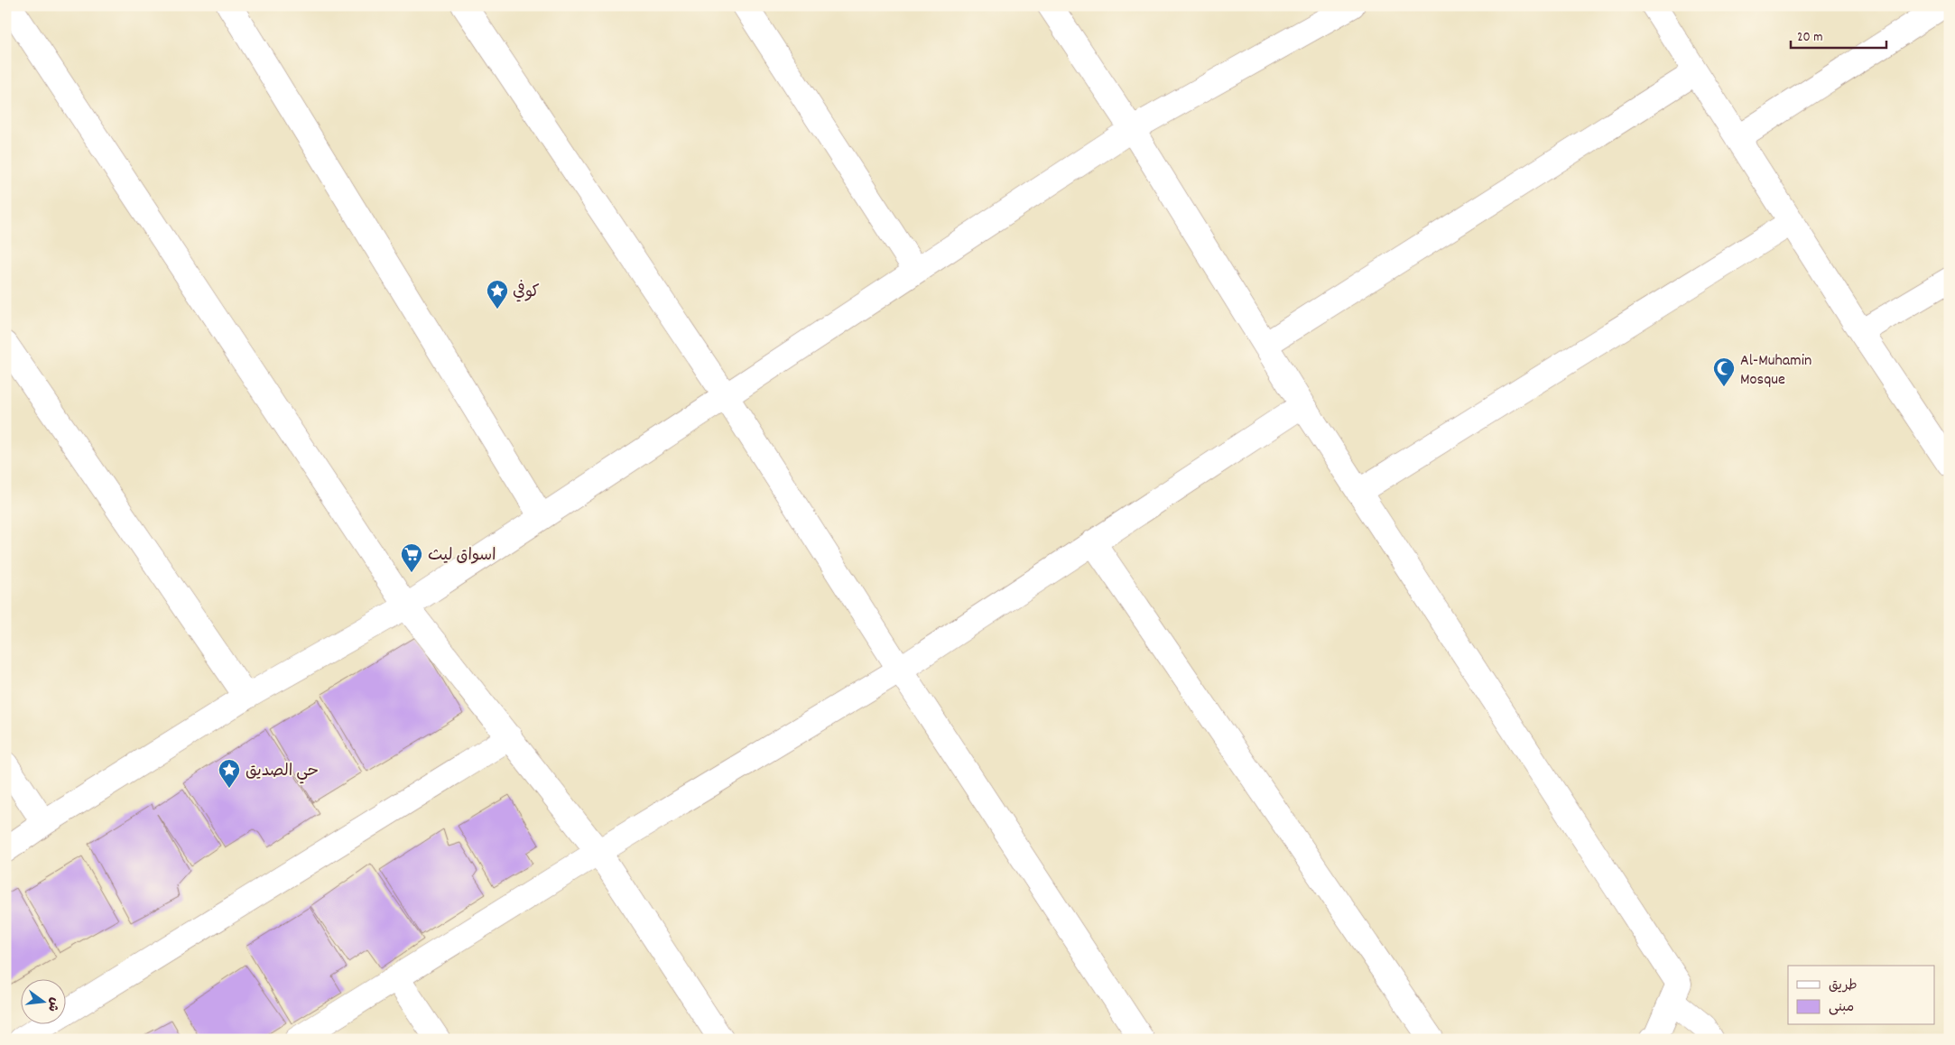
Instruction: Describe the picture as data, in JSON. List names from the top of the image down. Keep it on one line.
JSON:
{"places":{"place":["كوفي","حي الصديق"],"mosque":["Al-Muhamin Mosque"],"supermarket":["اسواق ليث"]},"legend":["طريق","مبنى"],"scale_bar":"20 m","north":"right"}
